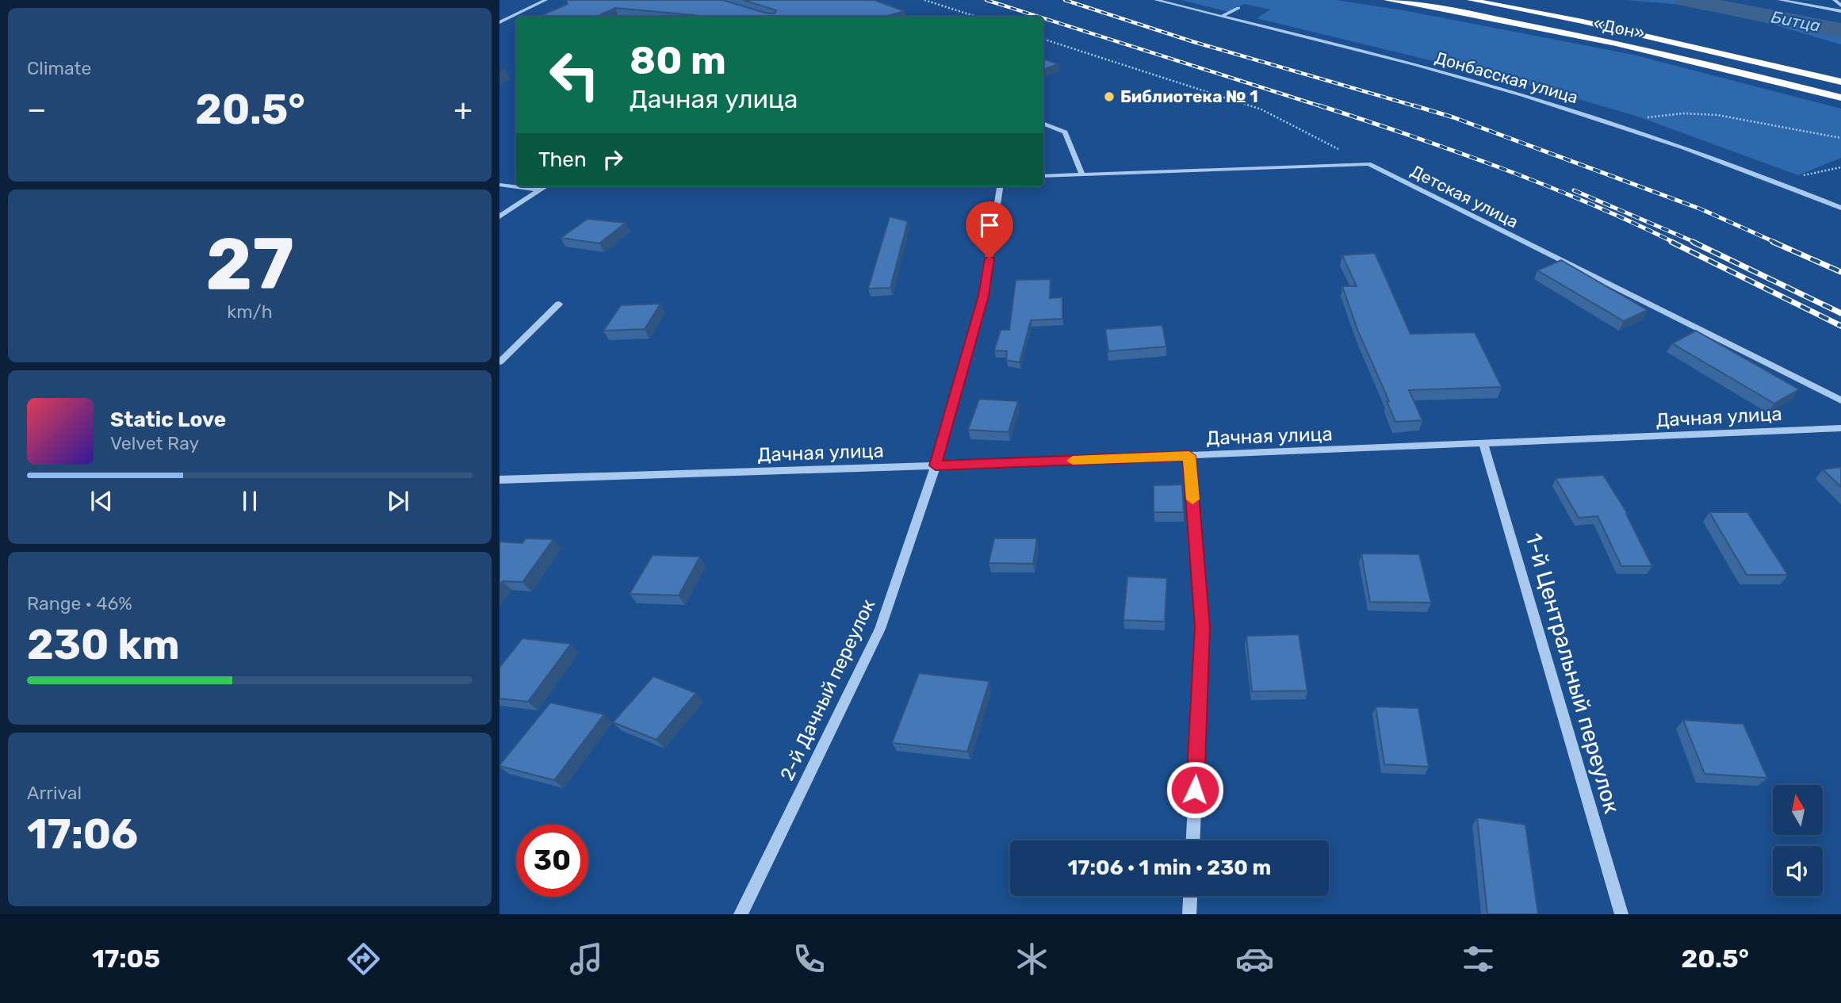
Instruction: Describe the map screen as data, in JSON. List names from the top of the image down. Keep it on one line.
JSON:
{"streets":{"highway":["«Дон»"],"street":["Донбасская улица","Детская улица","Дачная улица","1-й Центральный переулок","2-й Дачный переулок"]},"crossings":[["Дачная улица","1-й Центральный переулок"],["Дачная улица","2-й Дачный переулок"]],"water":["Битца"],"places":["Библиотека № 1"],"north":"top","page":{"tile":["Climate",["27","km/h"],["Range · 46%","230 km"],["Arrival","17:06"]],"turn":["80 m","Дачная улица"],"heat":["−","20.5°","+"],"then":"Then","song":["Static Love","Velvet Ray"],"limit":"30","trip":"17:06 · 1 min · 230 m","tabs":["17:05","20.5°"]}}
